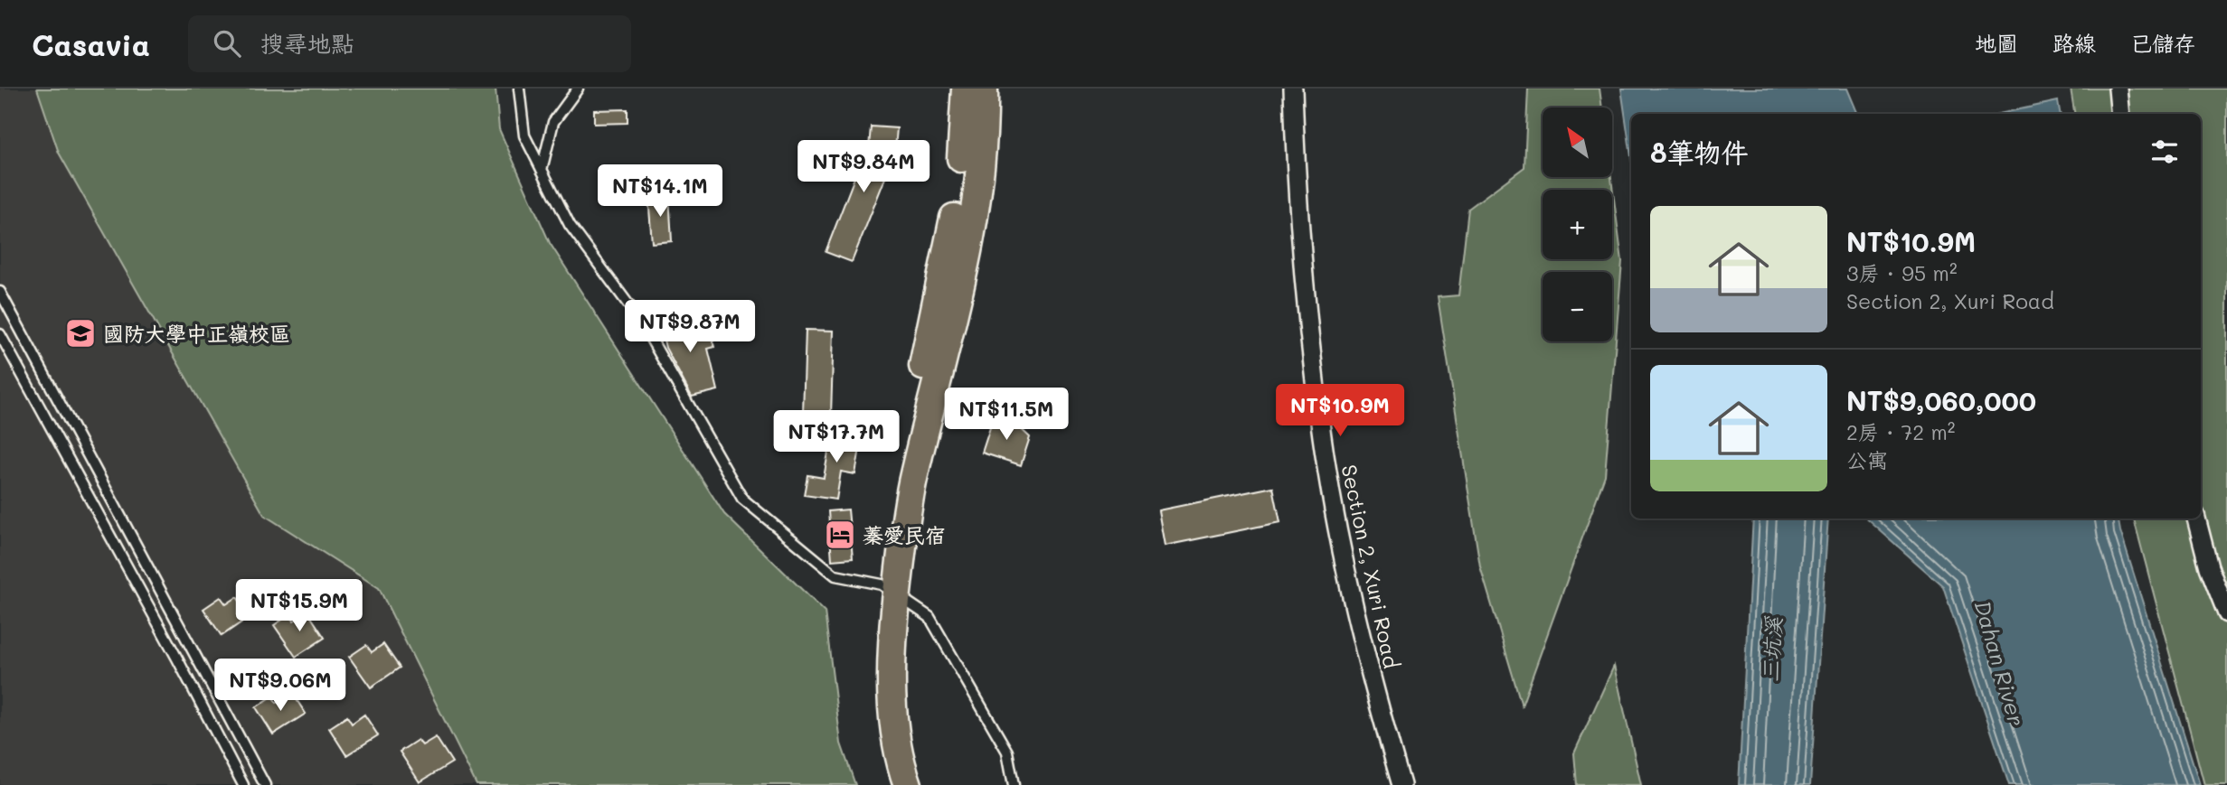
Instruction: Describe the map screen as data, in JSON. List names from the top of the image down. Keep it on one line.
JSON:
{"streets":{"street":["Section 2, Xuri Road"]},"water":["三坑溪","Dahan River"],"places":{"school or university":["國防大學中正嶺校區"],"hotel":["蓁愛民宿"]},"north":"top left","page":{"header":"Casavia","search":"搜尋地點","nav":["地圖","路線","已儲存"],"map_buttons":["+","−"],"heading":"8筆物件","price":["NT$9.84M","NT$14.1M","NT$9.87M","NT$10.9M","NT$11.5M","NT$17.7M","NT$15.9M","NT$9.06M"],"list":[{"name":"NT$10.9M","note":"3房 · 95 m² · Section 2, Xuri Road"},{"name":"NT$9,060,000","note":"2房 · 72 m² · 公寓"}]}}
